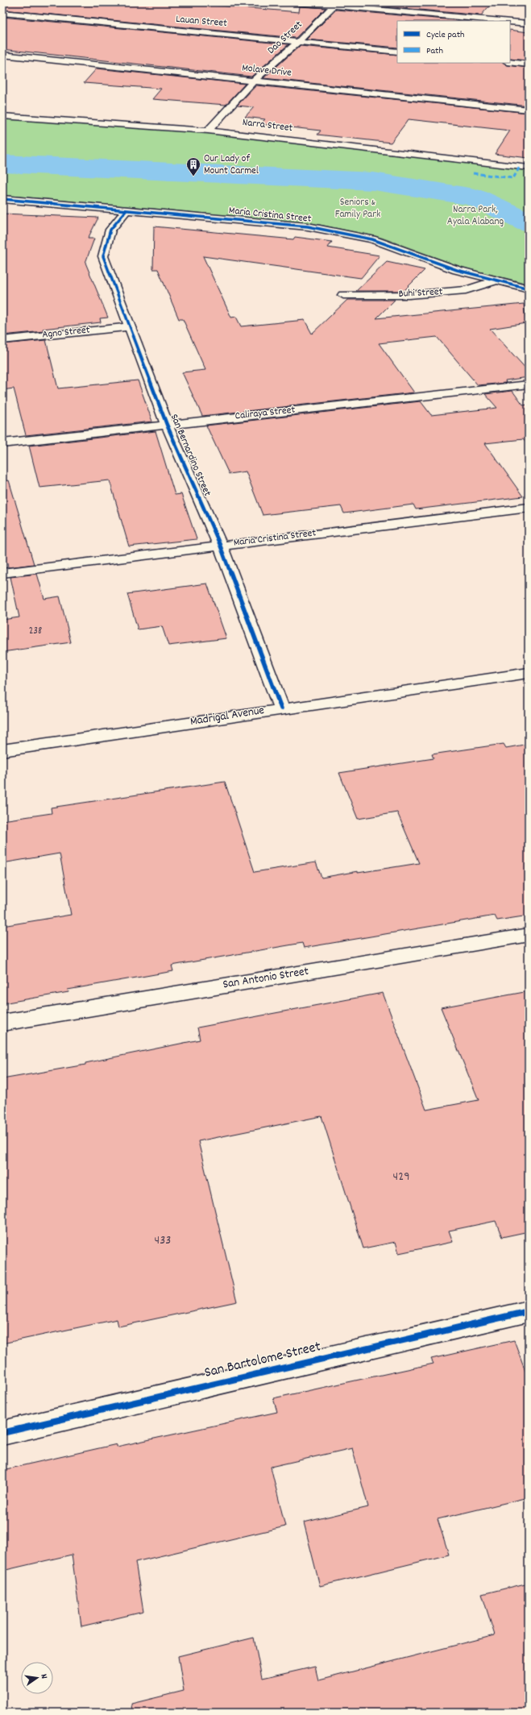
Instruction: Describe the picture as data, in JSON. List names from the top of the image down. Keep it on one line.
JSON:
{"streets":{"street":["Lauan Street","Dao Street","Molave Drive","Narra Street","Maria Cristina Street","Buhi Street","Agno Street","Caliraya Street","San Bernardino Street","Madrigal Avenue","San Antonio Street","San Bartolome Street"]},"crossings":[["Lauan Street","Dao Street"],["Dao Street","Molave Drive"],["Dao Street","Narra Street"],["Maria Cristina Street","Buhi Street"],["Maria Cristina Street","San Bernardino Street"],["Agno Street","San Bernardino Street"],["Caliraya Street","San Bernardino Street"],["San Bernardino Street","Madrigal Avenue"]],"parks":["Seniors & Family Park","Narra Park, Ayala Alabang"],"places":{"building":["Our Lady of Mount Carmel"]},"house_numbers":["238","429","433"],"legend":["Cycle path","Path"],"north":"right"}
